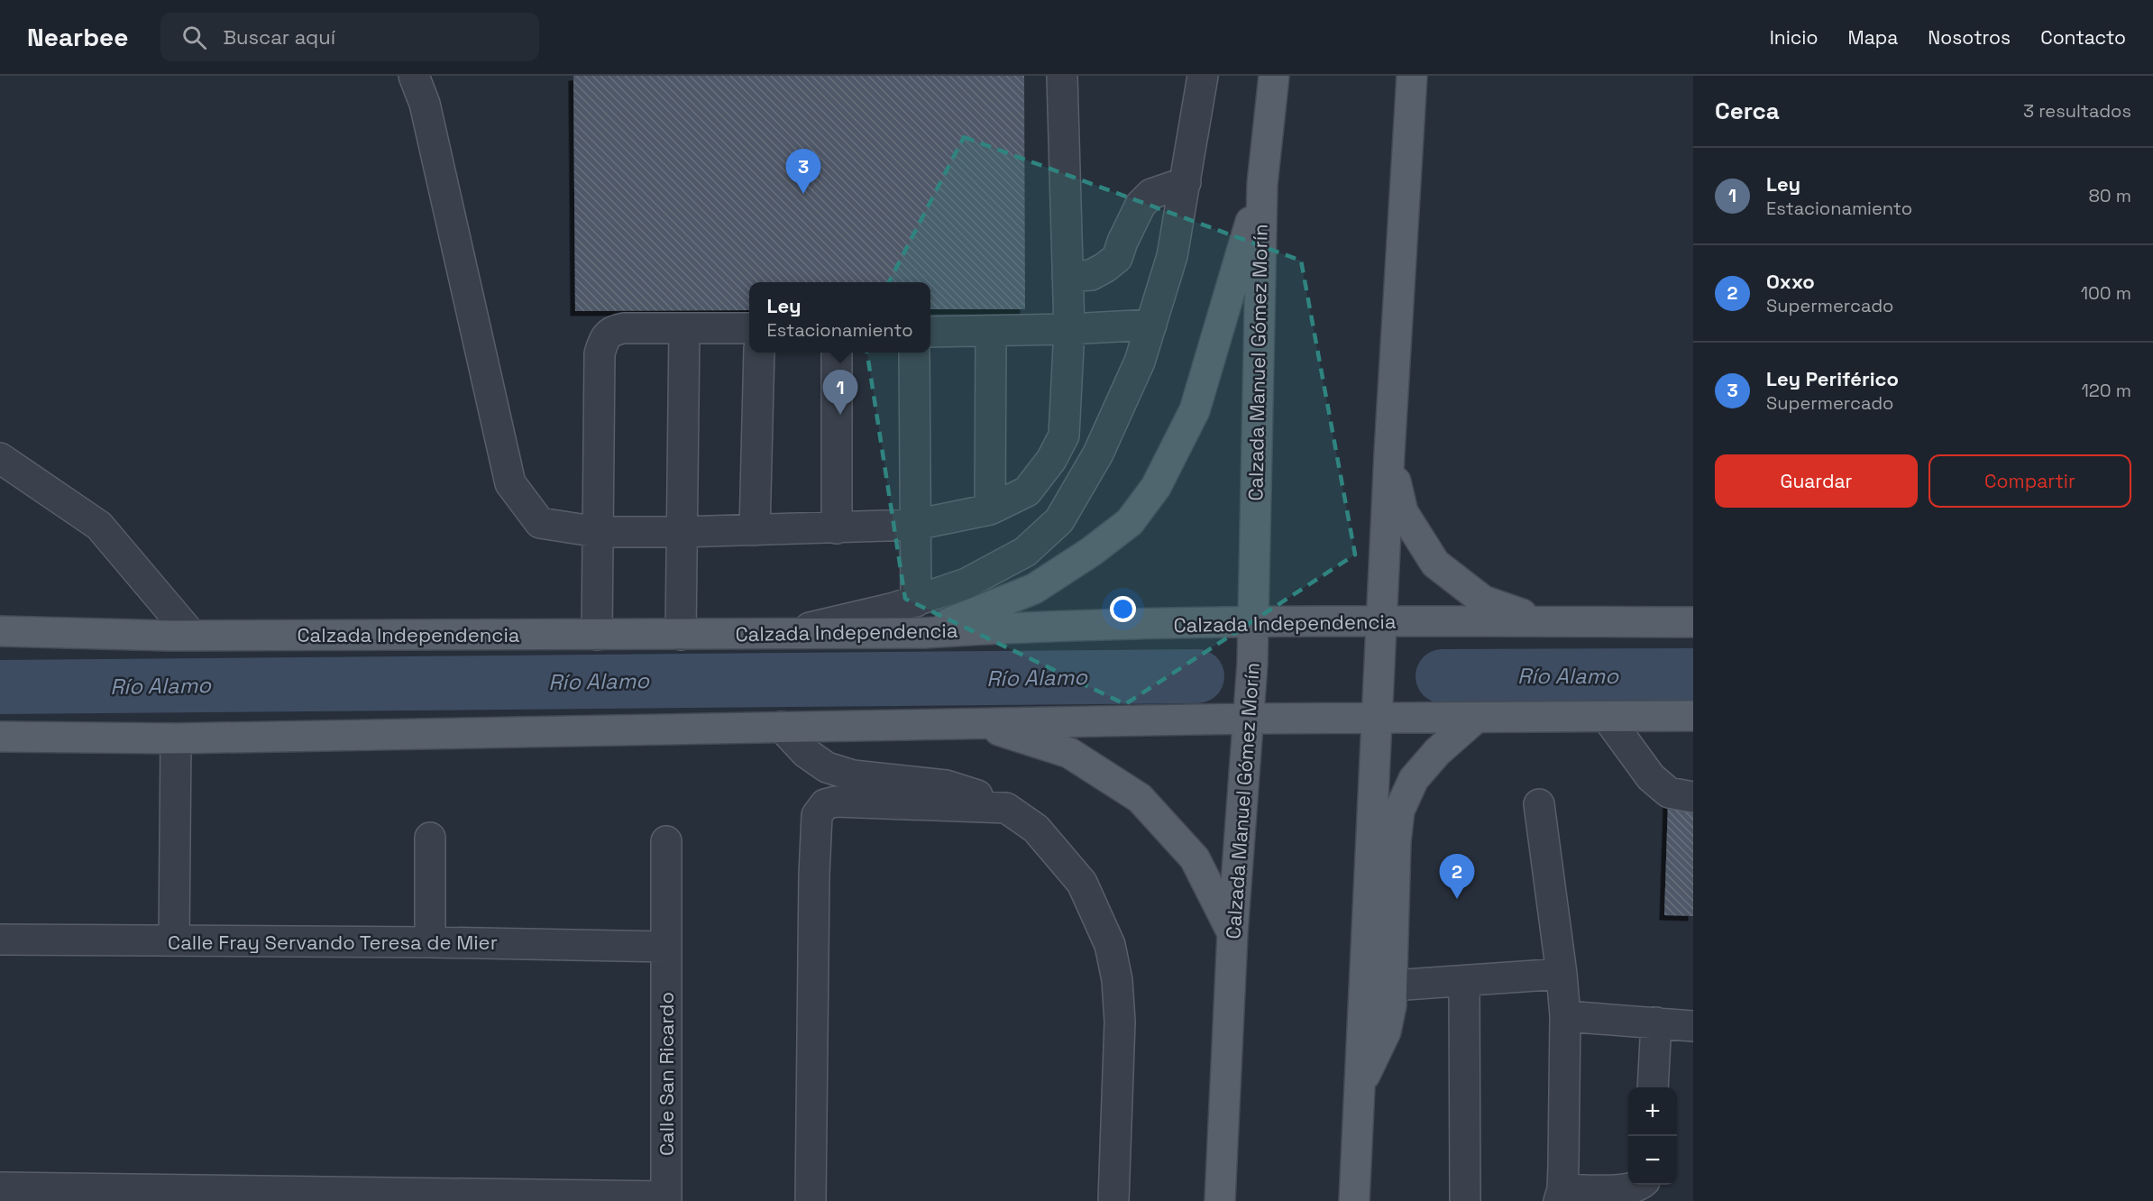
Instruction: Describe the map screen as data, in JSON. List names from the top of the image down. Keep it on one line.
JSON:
{"streets":{"main road":["Calzada Manuel Gómez Morín","Calzada Independencia"],"street":["Calle Fray Servando Teresa de Mier","Calle San Ricardo"]},"crossings":[["Calzada Manuel Gómez Morín","Calzada Independencia"],["Calle Fray Servando Teresa de Mier","Calle San Ricardo"]],"water":["Río Alamo"],"page":{"header":"Nearbee","search":"Buscar aquí","nav":["Inicio","Mapa","Nosotros","Contacto"],"heading":["Cerca","3 resultados"],"list":[{"mark":"1","name":"Ley","note":"Estacionamiento","value":"80 m"},{"mark":"2","name":"Oxxo","note":"Supermercado","value":"100 m"},{"mark":"3","name":"Ley Periférico","note":"Supermercado","value":"120 m"}],"pins":["3","1","2"],"popup":["Ley","Estacionamiento"],"buttons":["Guardar","Compartir"],"map_buttons":["+","−"]}}
